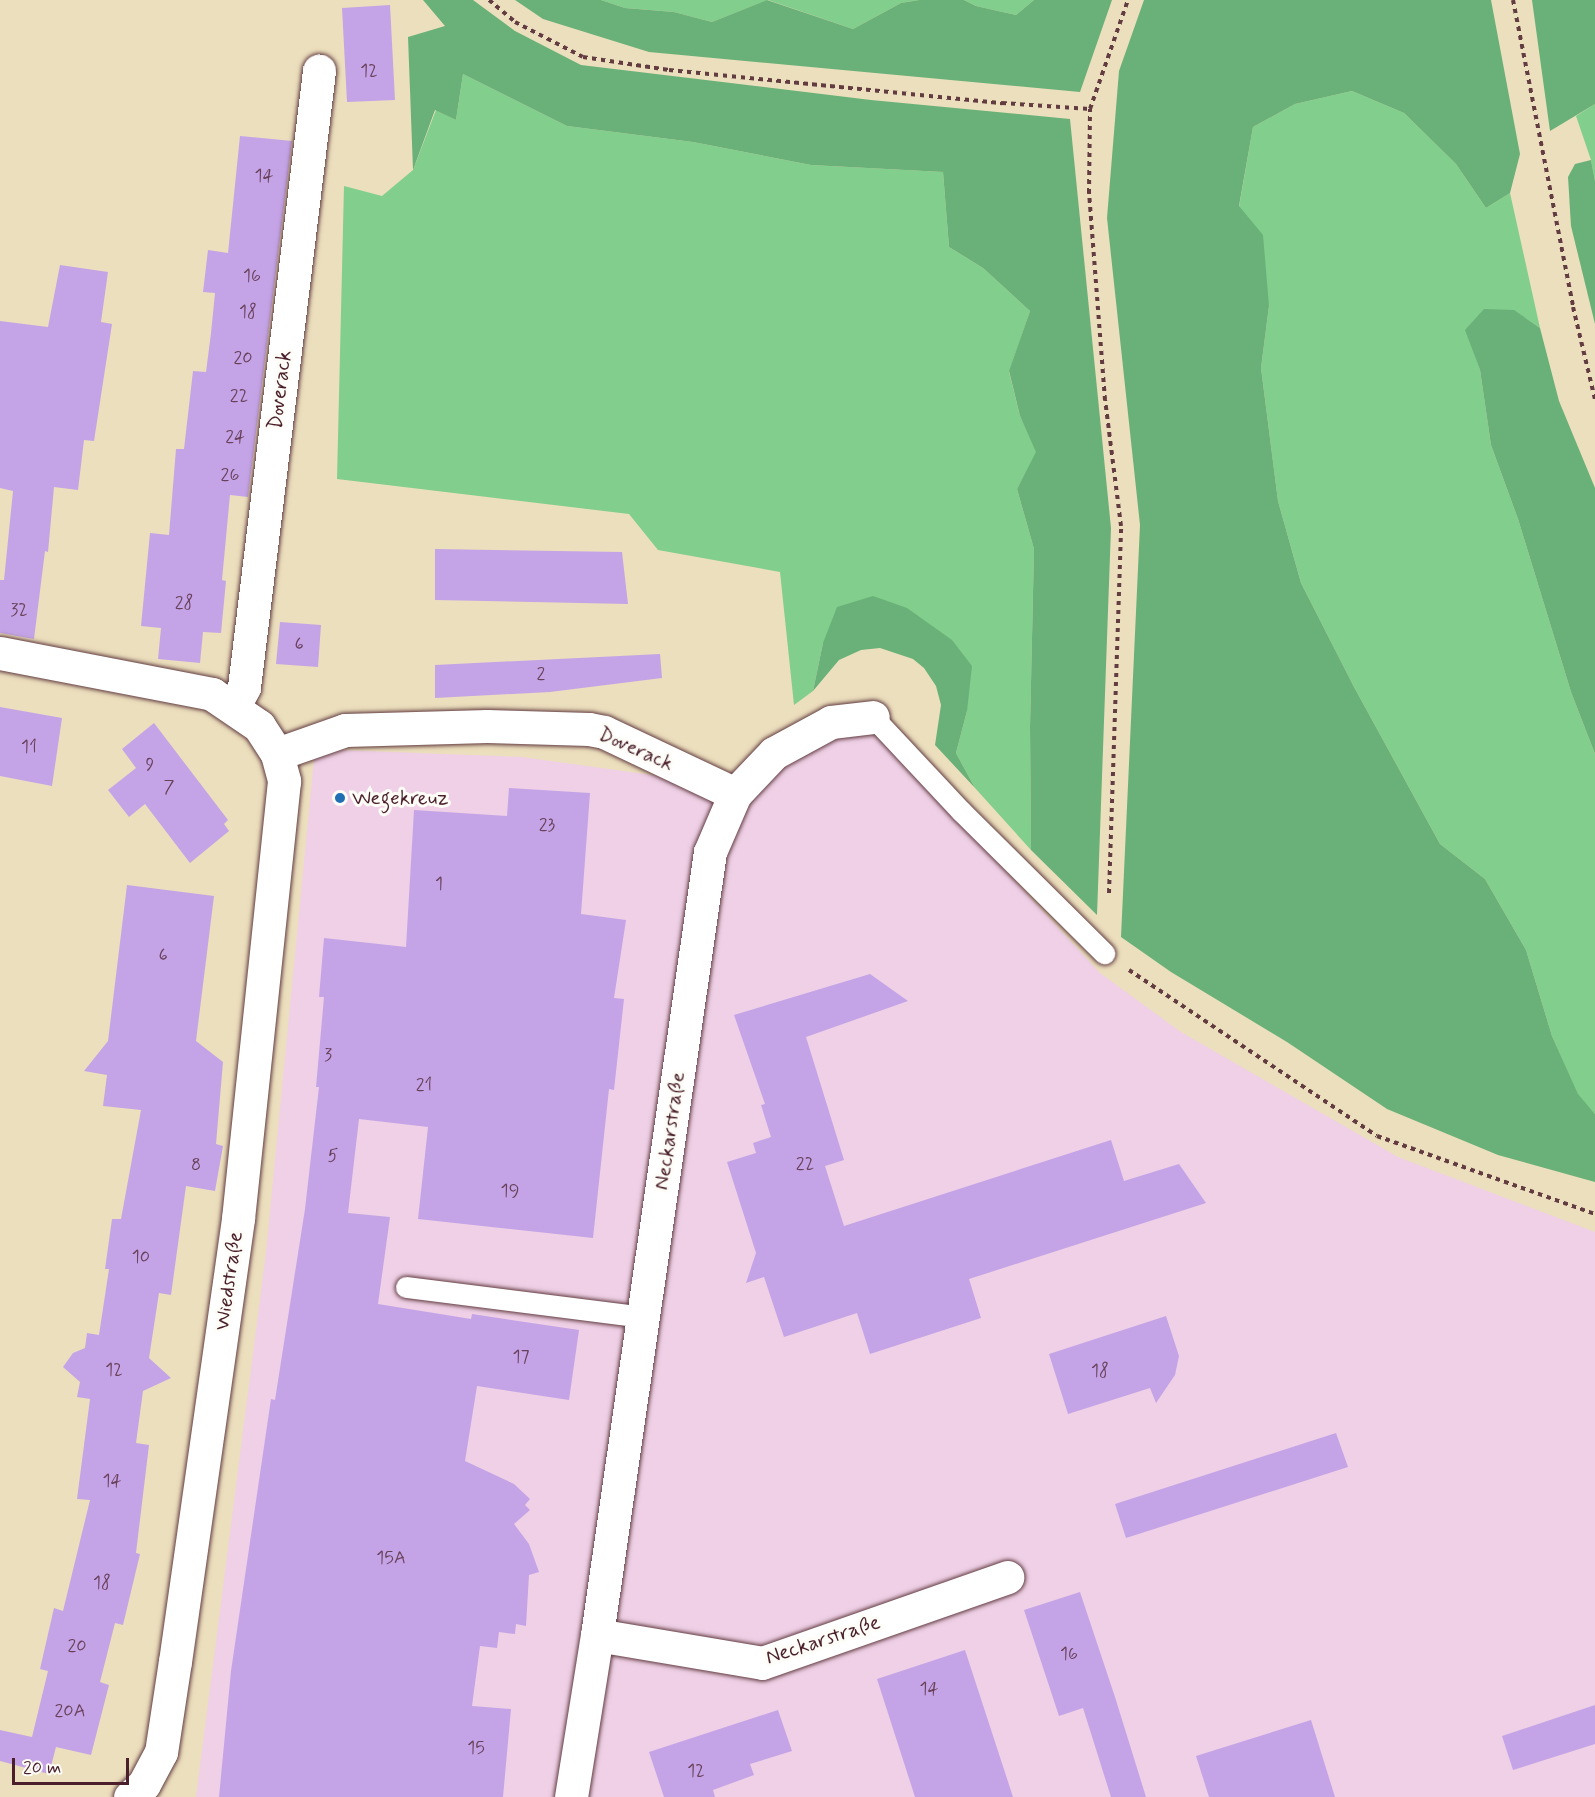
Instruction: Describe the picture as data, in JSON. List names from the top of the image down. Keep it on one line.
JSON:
{"streets":{"street":["Doverack","Neckarstraße","Wiedstraße"]},"crossings":[["Doverack","Neckarstraße"],["Doverack","Wiedstraße"]],"places":["Wegekreuz"],"house_numbers":["12","14","16","18","20","22","24","26","28","32","6","2","11","9","7","23","1","6","3","21","5","22","8","19","10","17","12","18","14","15A","18","20","16","14","20A","15","12"],"scale_bar":"20 m"}
